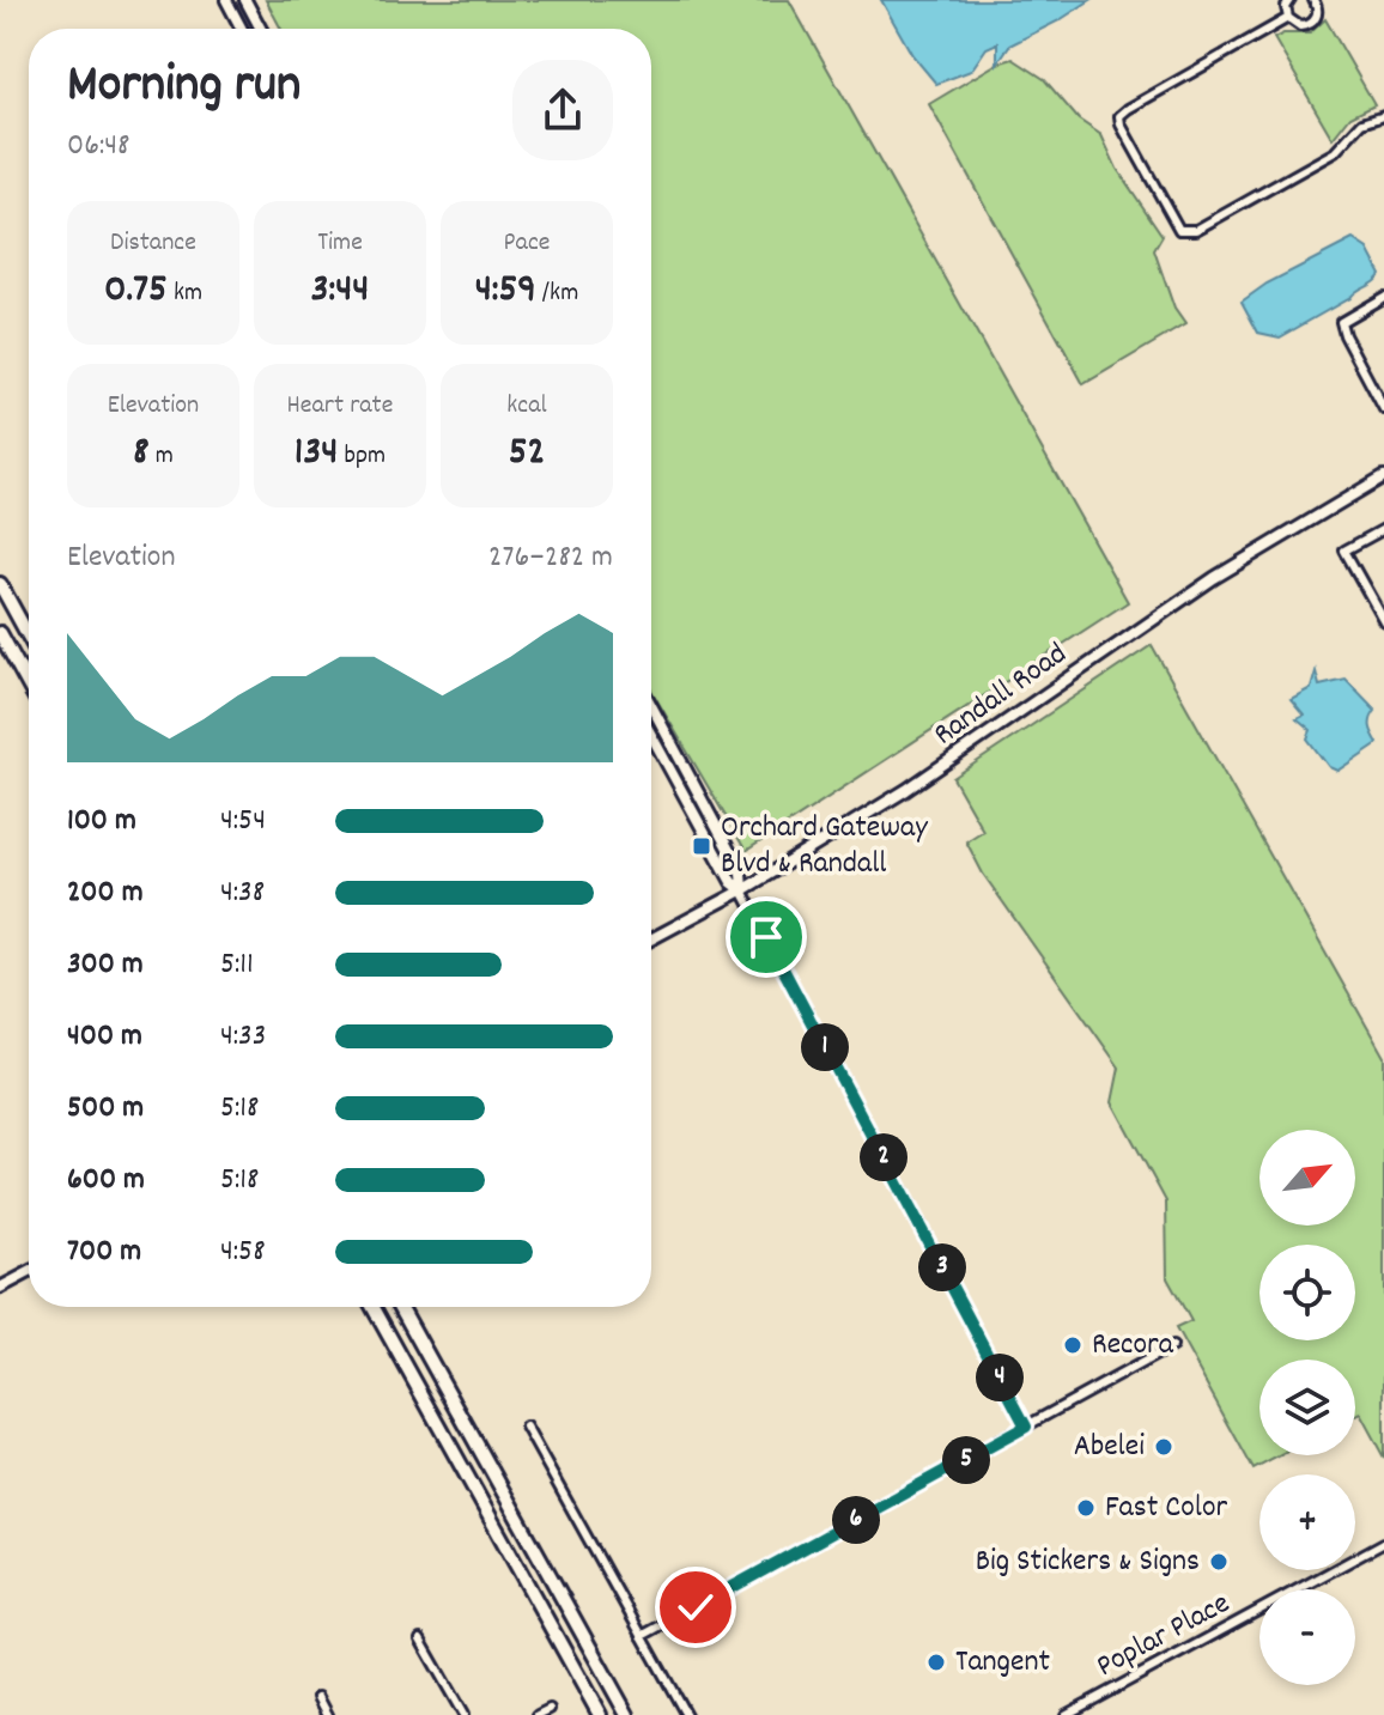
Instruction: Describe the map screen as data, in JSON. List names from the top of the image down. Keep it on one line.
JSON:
{"streets":{"main road":["Randall Road"],"street":["Poplar Place"]},"places":{"transit":["Orchard Gateway Blvd & Randall"],"other":["Recora","Abelei","Fast Color","Big Stickers & Signs","Tangent"]},"north":"top right","page":{"heading":["Morning run","06:48"],"stats":[["Distance","0.75 km"],["Time","3:44"],["Pace","4:59 /km"],["Elevation","8 m"],["Heart rate","134 bpm"],["kcal","52"]],"chart":["Elevation","276–282 m"],"list":[{"name":"100 m","note":"4:54"},{"name":"200 m","note":"4:38"},{"name":"300 m","note":"5:11"},{"name":"400 m","note":"4:33"},{"name":"500 m","note":"5:18"},{"name":"600 m","note":"5:18"},{"name":"700 m","note":"4:58"}],"pins":["1","2","3","4","5","6"],"map_buttons":["+","−"]}}
